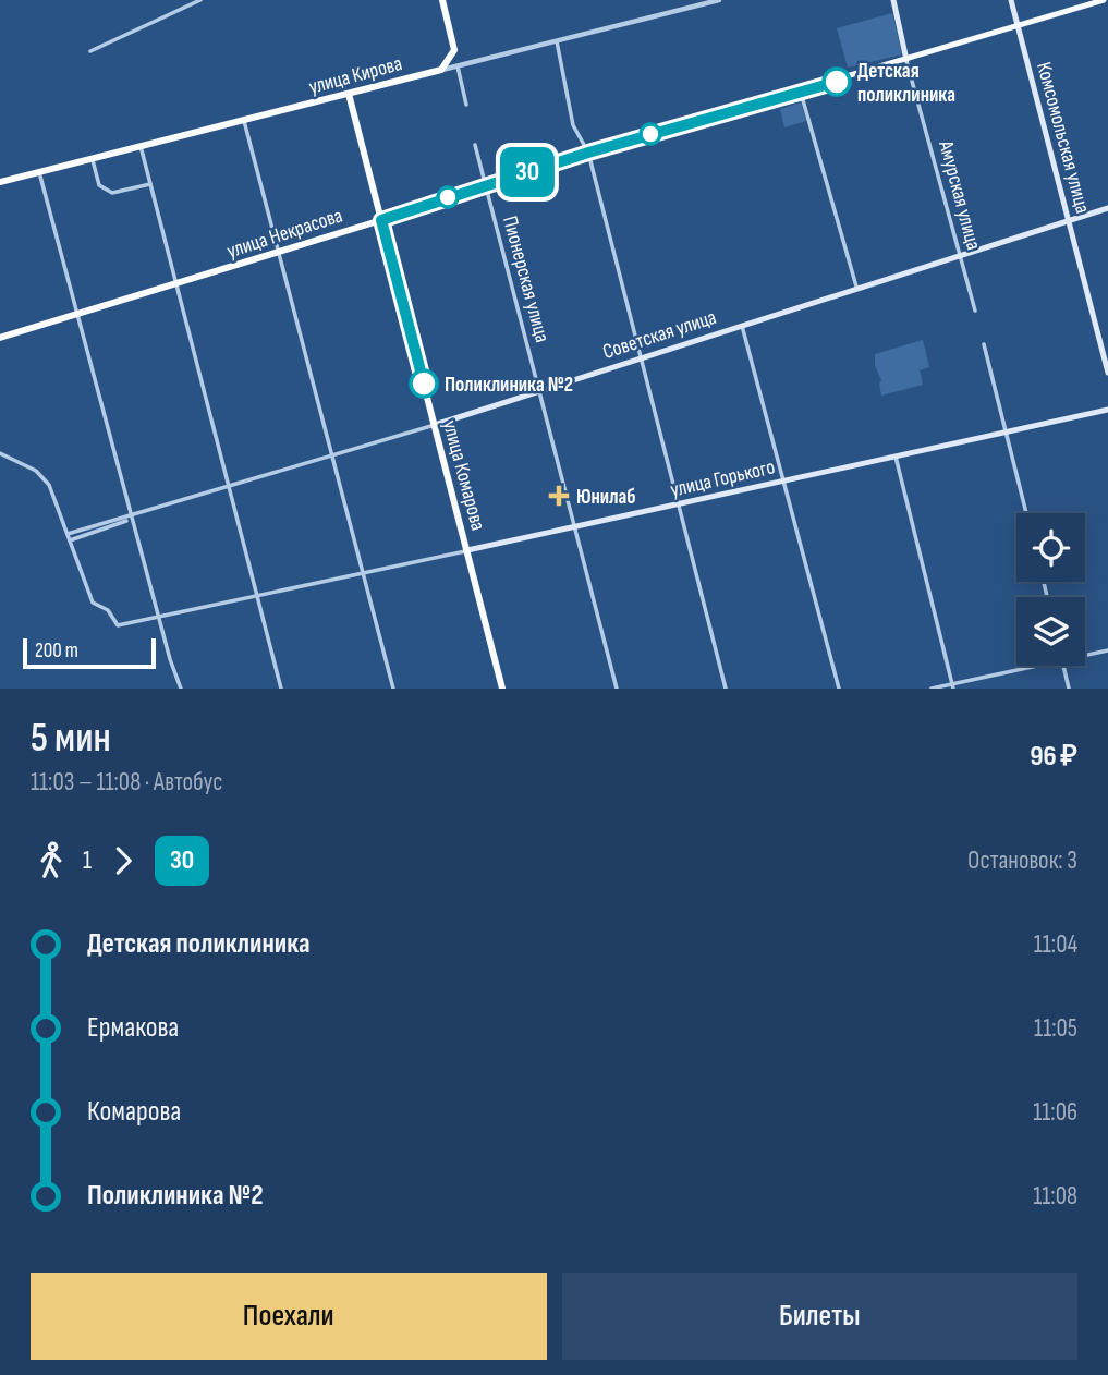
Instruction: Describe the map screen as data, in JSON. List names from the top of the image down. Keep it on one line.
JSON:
{"streets":{"highway":["улица Кирова","улица Некрасова","улица Комарова"],"main road":["Комсомольская улица","Амурская улица","Советская улица","улица Горького"],"street":["Пионерская улица"]},"crossings":[["улица Кирова","улица Комарова"],["Комсомольская улица","улица Некрасова"],["Комсомольская улица","Советская улица"],["Амурская улица","улица Некрасова"],["Амурская улица","Советская улица"],["улица Некрасова","Пионерская улица"],["улица Некрасова","улица Комарова"],["Пионерская улица","Советская улица"],["Пионерская улица","улица Горького"],["Советская улица","улица Комарова"],["Советская улица","улица Горького"],["улица Комарова","улица Горького"]],"places":{"other":["Детская поликлиника","Поликлиника №2"],"health":["Юнилаб"]},"lines":["bus line 30"],"scale_bar":"200 m","page":{"on_map":"30","scale":"200 m","heading":["5 мин","11:03 – 11:08 · Автобус","96 ₽"],"legs":["1","30","Остановок: 3"],"list":[{"name":"Детская поликлиника","value":"11:04"},{"name":"Ермакова","value":"11:05"},{"name":"Комарова","value":"11:06"},{"name":"Поликлиника №2","value":"11:08"}],"buttons":["Поехали","Билеты"]}}
